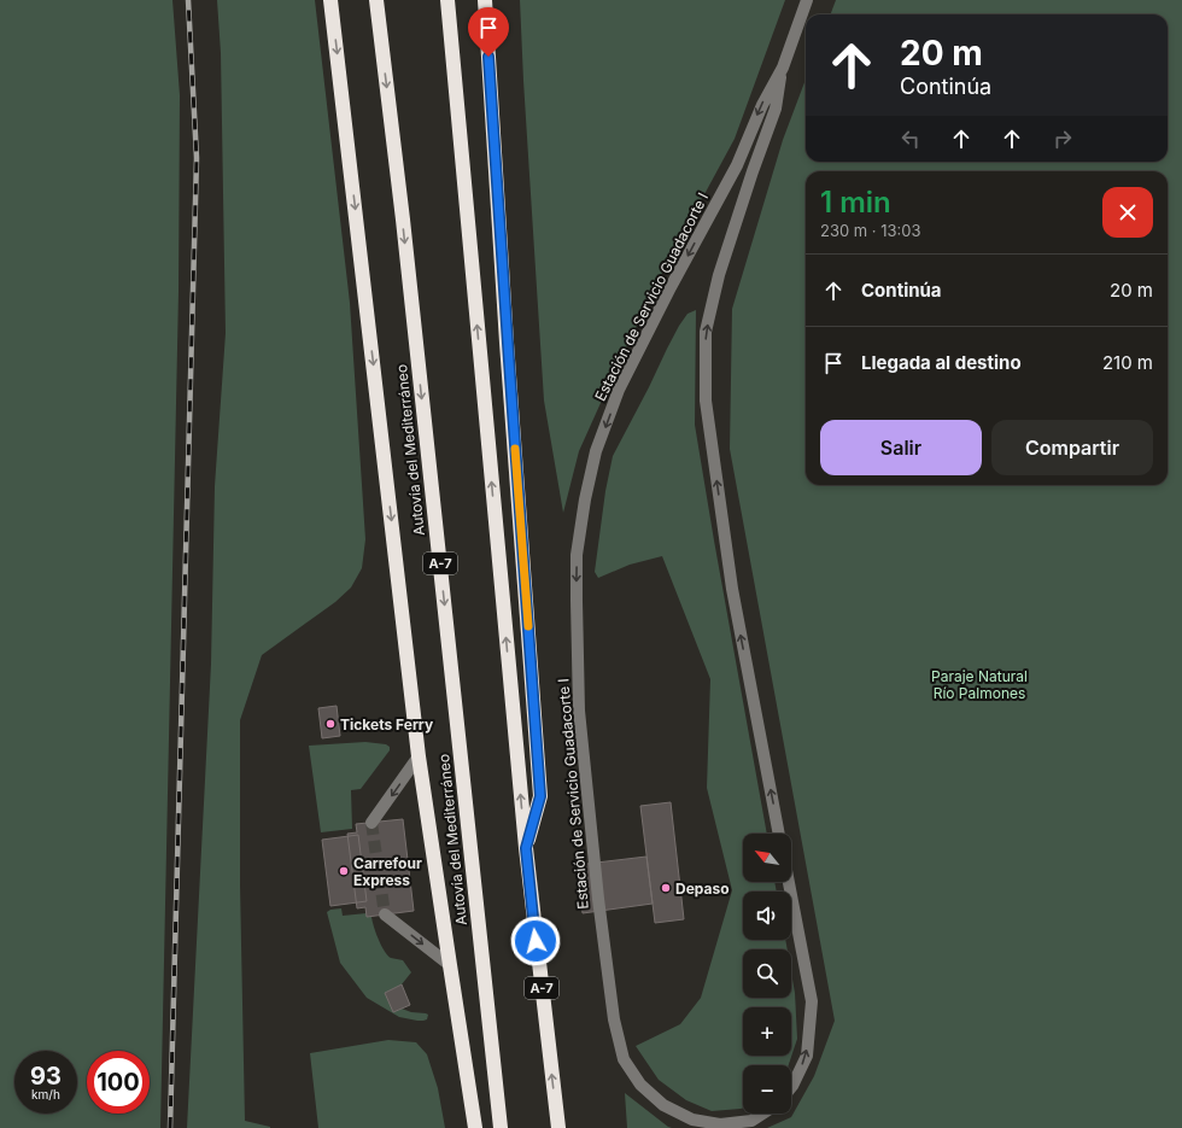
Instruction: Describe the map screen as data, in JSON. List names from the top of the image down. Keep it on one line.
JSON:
{"streets":{"highway":["Autovía del Mediterráneo","A-7"],"lane":["Estación de Servicio Guadacorte I"]},"parks":["Paraje Natural Río Palmones"],"places":["Tickets Ferry","Carrefour Express","Depaso"],"north":"top left","page":{"turn":["20 m","Continúa"],"heading":["1 min","230 m · 13:03"],"list":[{"name":"Continúa","value":"20 m"},{"name":"Llegada al destino","value":"210 m"}],"buttons":["Salir","Compartir"],"map_buttons":["+","−"],"speed":"93 km/h","limit":"100"}}
